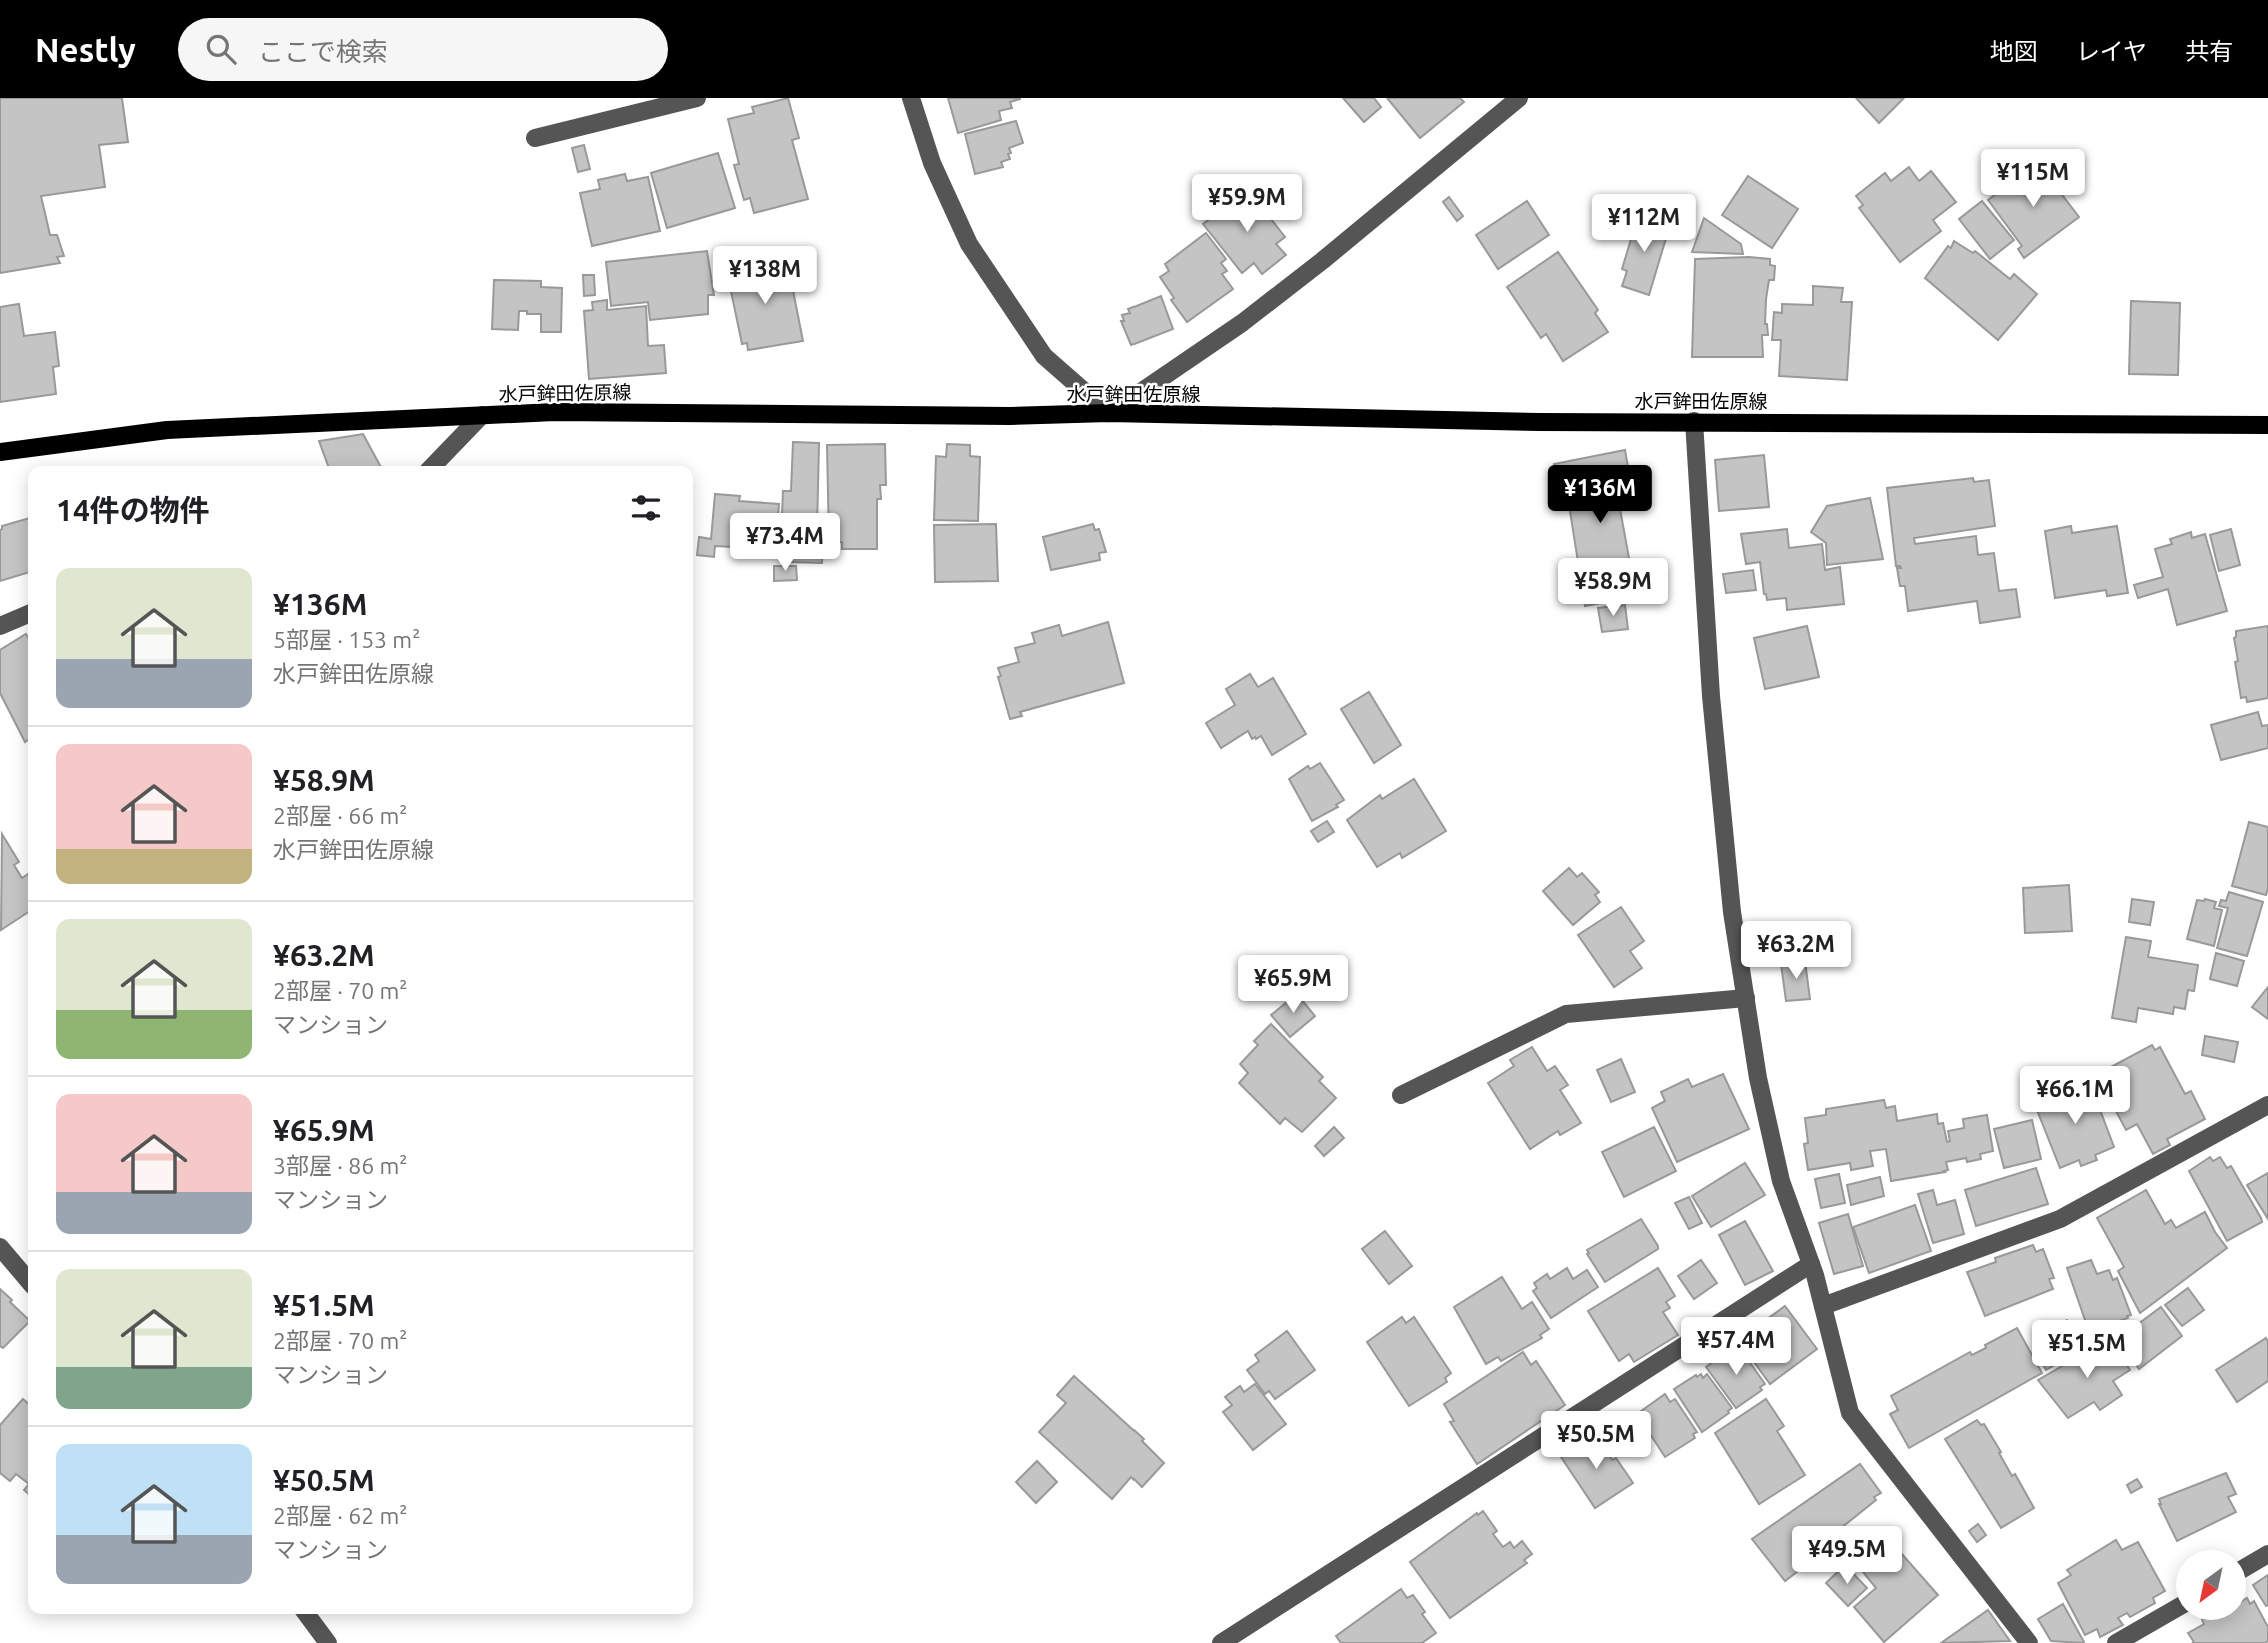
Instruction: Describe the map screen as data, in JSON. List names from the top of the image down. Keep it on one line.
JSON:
{"streets":{"main road":["水戸鉾田佐原線"]},"north":"bottom left","page":{"header":"Nestly","search":"ここで検索","nav":["地図","レイヤ","共有"],"price":["¥115M","¥59.9M","¥112M","¥138M","¥136M","¥73.4M","¥58.9M","¥63.2M","¥65.9M","¥66.1M","¥57.4M","¥51.5M","¥50.5M","¥49.5M"],"heading":"14件の物件","list":[{"name":"¥136M","note":"5部屋 · 153 m² · 水戸鉾田佐原線"},{"name":"¥58.9M","note":"2部屋 · 66 m² · 水戸鉾田佐原線"},{"name":"¥63.2M","note":"2部屋 · 70 m² · マンション"},{"name":"¥65.9M","note":"3部屋 · 86 m² · マンション"},{"name":"¥51.5M","note":"2部屋 · 70 m² · マンション"},{"name":"¥50.5M","note":"2部屋 · 62 m² · マンション"}]}}
